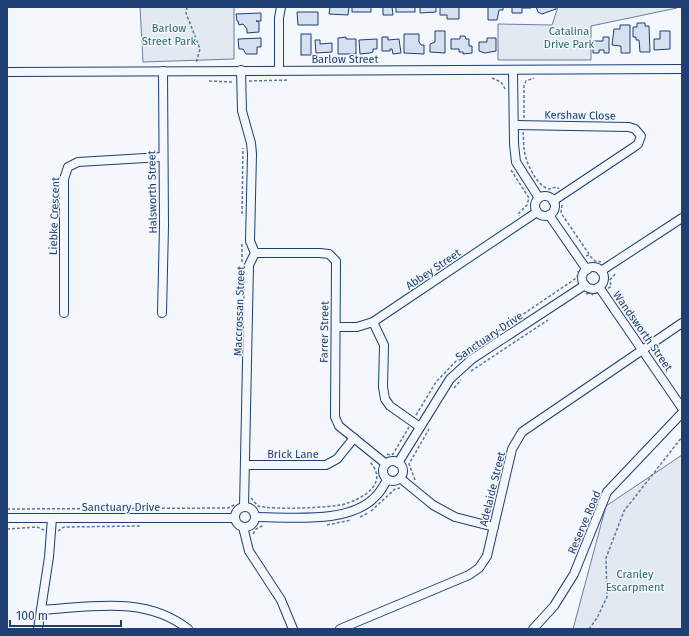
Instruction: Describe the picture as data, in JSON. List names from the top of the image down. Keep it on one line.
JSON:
{"streets":{"street":["Barlow Street","Kershaw Close","Halsworth Street","Liebke Crescent","Abbey Street","Maccrossan Street","Wandsworth Street","Farrer Street","Sanctuary Drive","Brick Lane","Adelaide Street","Reserve Road"]},"crossings":[["Barlow Street","Halsworth Street"],["Barlow Street","Maccrossan Street"],["Halsworth Street","Liebke Crescent"],["Abbey Street","Farrer Street"],["Maccrossan Street","Farrer Street"],["Maccrossan Street","Sanctuary Drive"],["Maccrossan Street","Brick Lane"],["Wandsworth Street","Sanctuary Drive"],["Wandsworth Street","Adelaide Street"],["Farrer Street","Sanctuary Drive"],["Farrer Street","Brick Lane"]],"parks":["Barlow Street Park","Catalina Drive Park","Cranley Escarpment"],"scale_bar":"100 m"}
